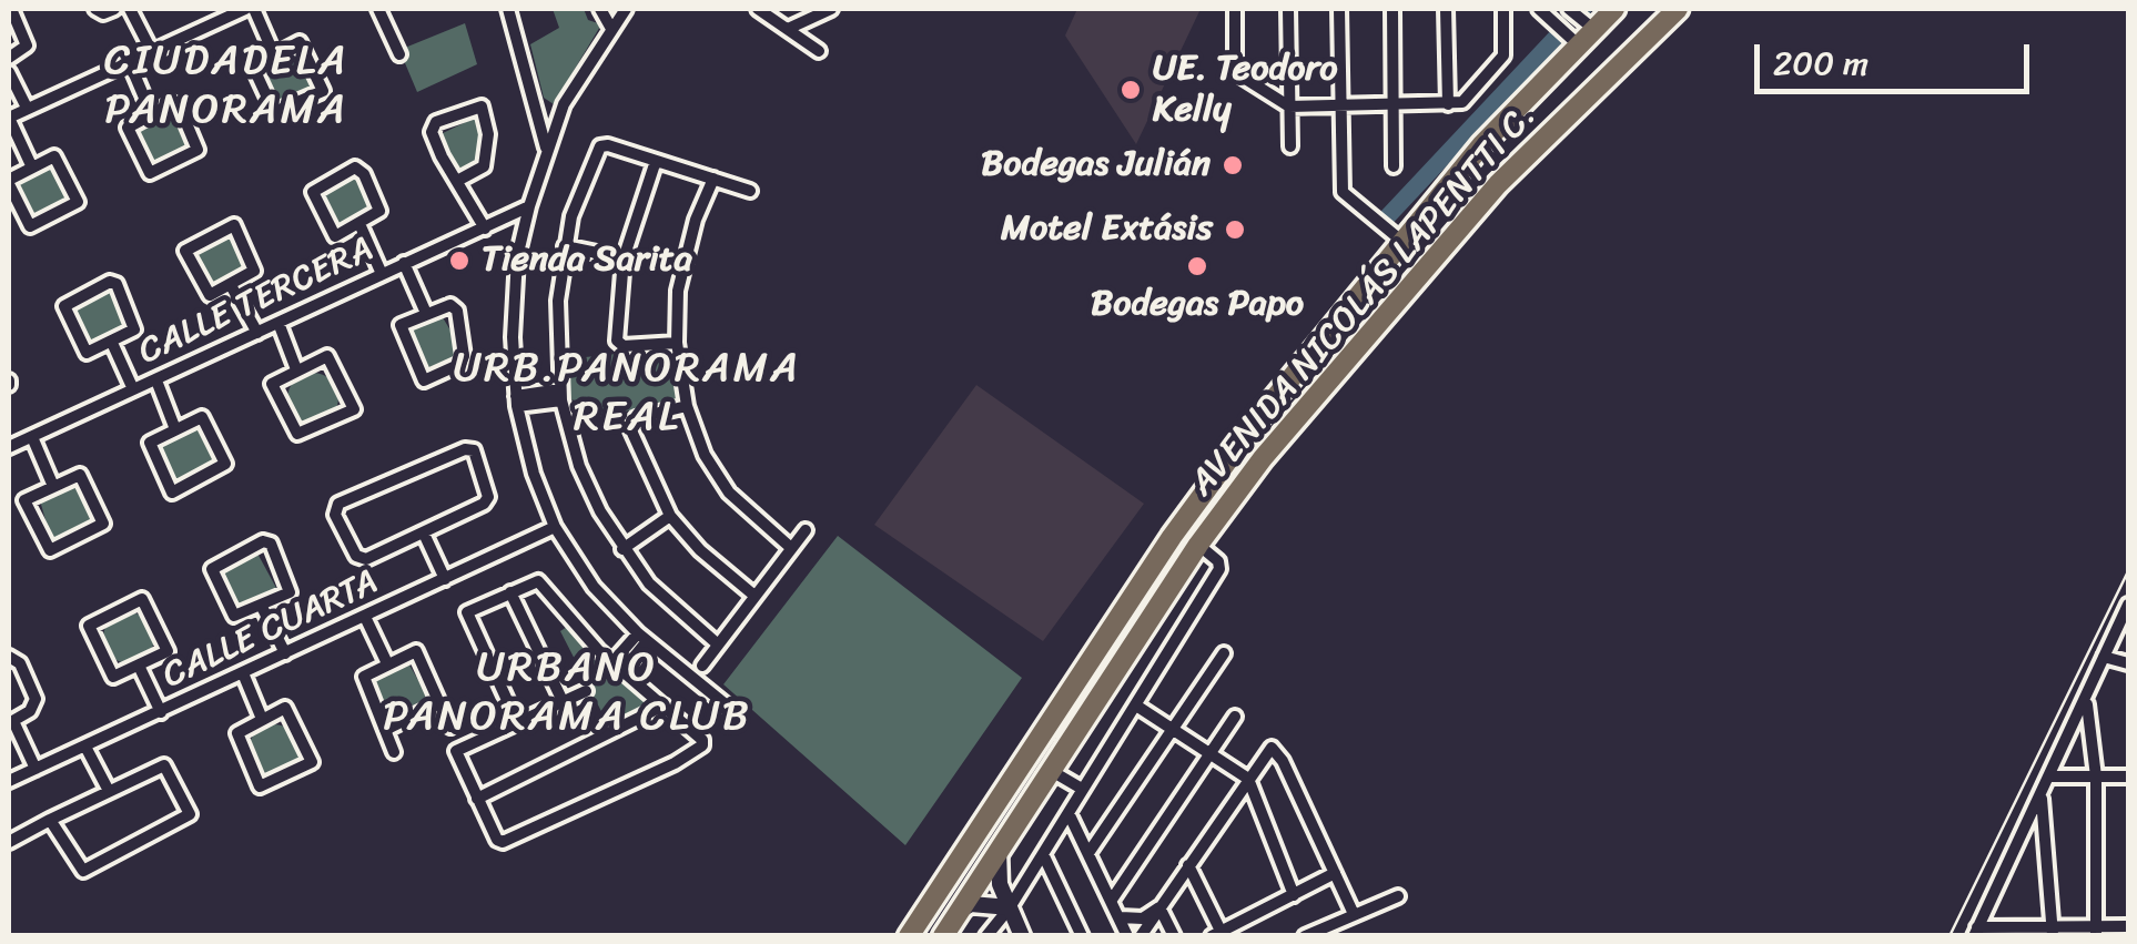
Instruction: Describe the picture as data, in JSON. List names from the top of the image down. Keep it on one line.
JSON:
{"streets":{"highway":["AVENIDA NICOLÁS LAPENTTI C."],"street":["CALLE TERCERA","CALLE CUARTA"]},"districts":["CIUDADELA PANORAMA","URB.PANORAMA REAL","URBANO PANORAMA CLUB"],"places":["UE. Teodoro Kelly","Bodegas Julián","Motel Extásis","Tienda Sarita","Bodegas Papo"],"scale_bar":"200 m"}
